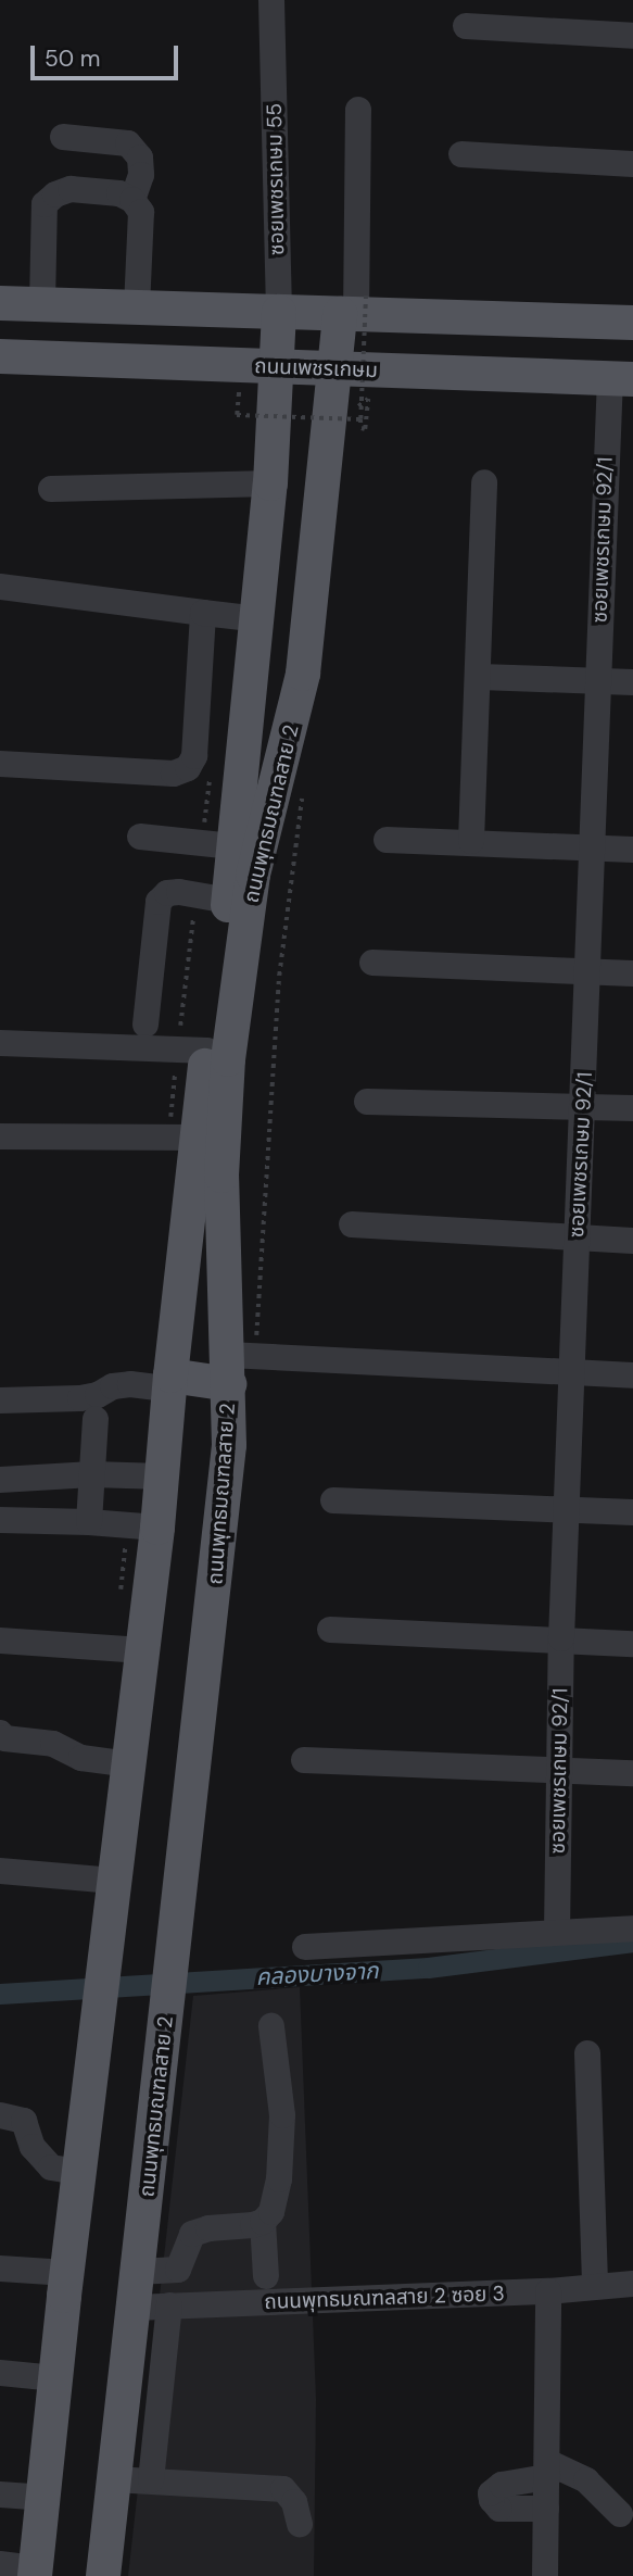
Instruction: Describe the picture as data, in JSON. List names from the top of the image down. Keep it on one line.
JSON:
{"streets":{"main road":["ถนนเพชรเกษม","ถนนพุทธมณฑลสาย 2"],"street":["ซอยเพชรเกษม 55","ซอยเพชรเกษม 92/1","ถนนพุทธมณฑลสาย 2 ซอย 3"]},"crossings":[["ซอยเพชรเกษม 55","ถนนพุทธมณฑลสาย 2"],["ถนนเพชรเกษม","ซอยเพชรเกษม 92/1"],["ถนนเพชรเกษม","ถนนพุทธมณฑลสาย 2"],["ถนนพุทธมณฑลสาย 2","ถนนพุทธมณฑลสาย 2 ซอย 3"]],"water":["คลองบางจาก"],"scale_bar":"50 m"}
